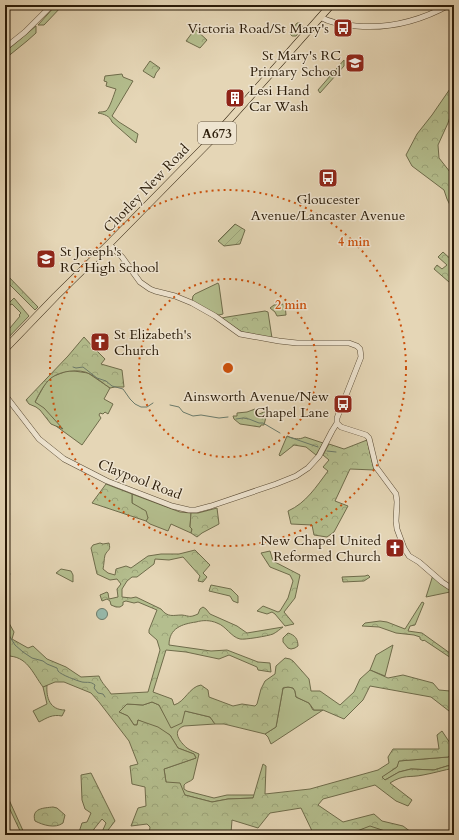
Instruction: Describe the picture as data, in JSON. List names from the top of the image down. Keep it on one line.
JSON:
{"streets":{"main road":["A673","Chorley New Road"],"street":["Claypool Road"]},"crossings":[["Chorley New Road","Claypool Road"]],"places":{"bus stop":["Victoria Road/St Mary's","Gloucester Avenue/Lancaster Avenue","Ainsworth Avenue/New Chapel Lane"],"school or university":["St Mary's RC Primary School","St Joseph's RC High School"],"building":["Lesi Hand Car Wash"],"church":["St Elizabeth's Church","New Chapel United Reformed Church"]},"rings":["4 min","2 min"]}
